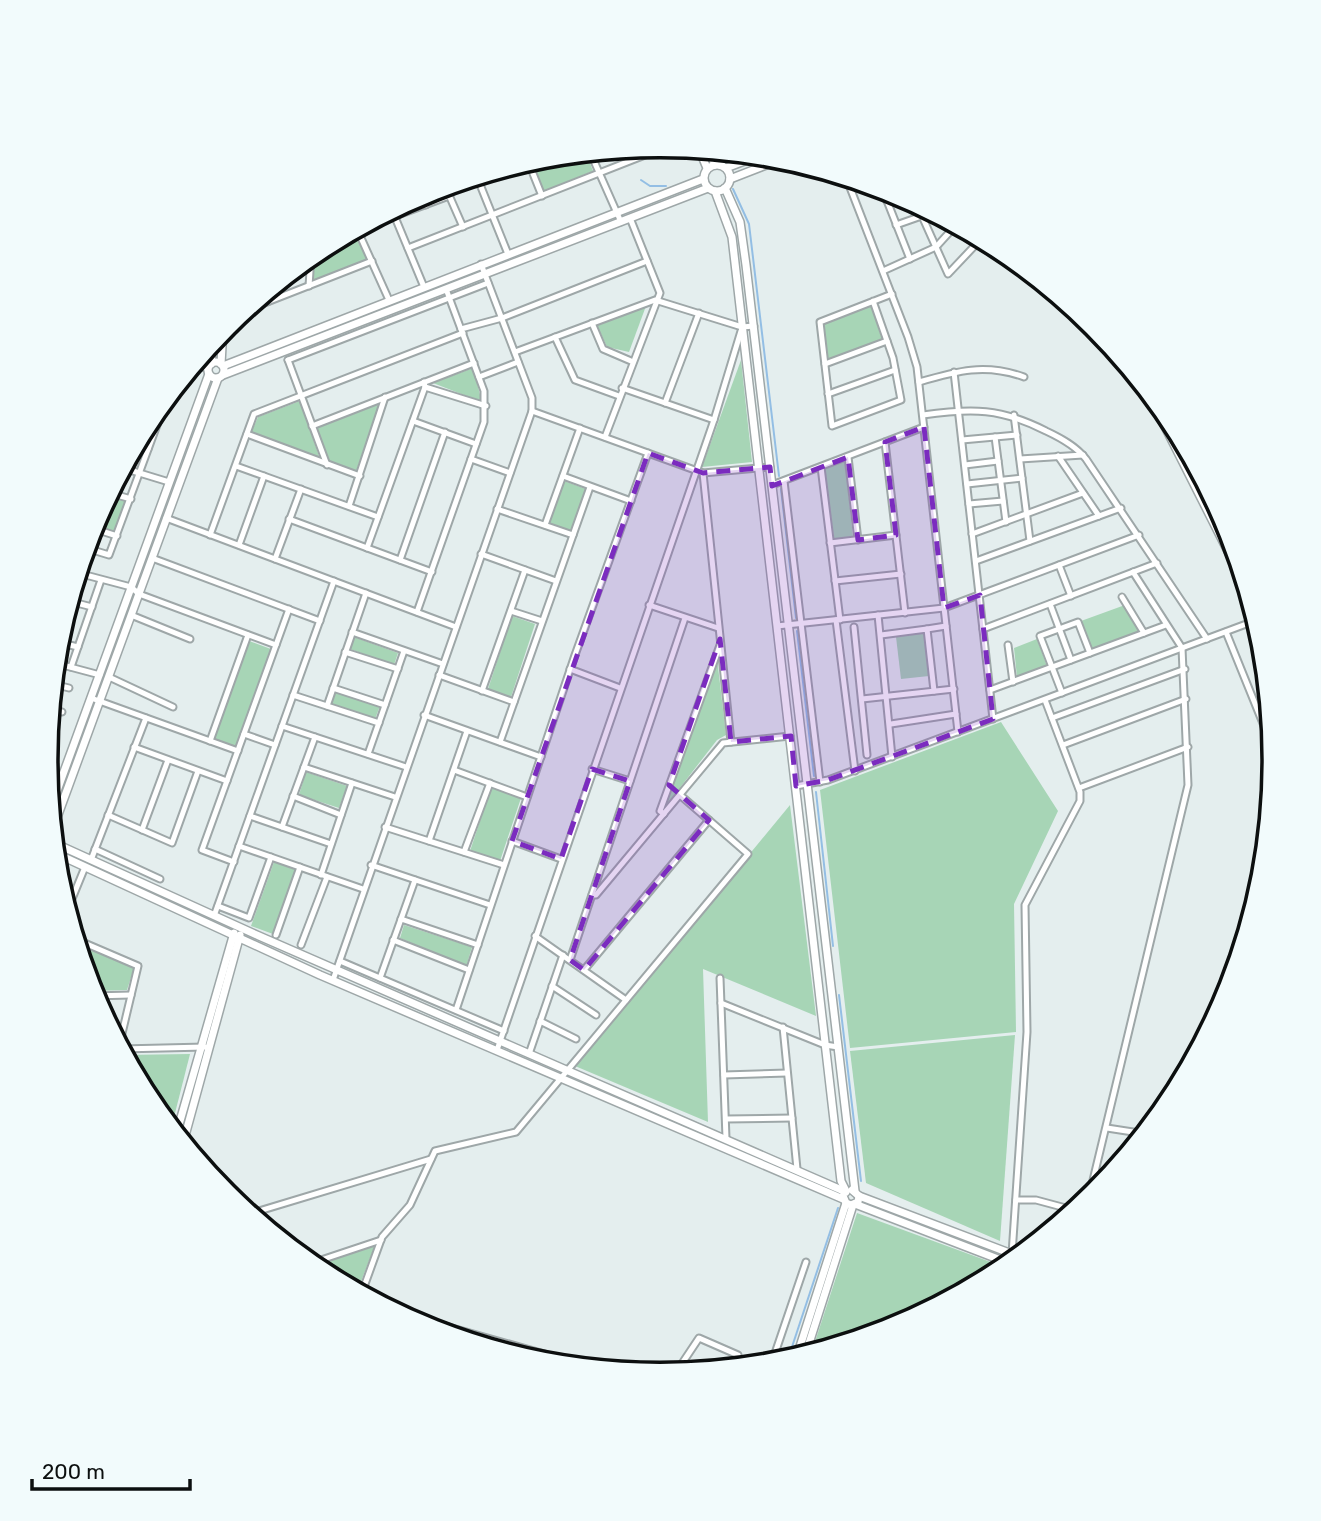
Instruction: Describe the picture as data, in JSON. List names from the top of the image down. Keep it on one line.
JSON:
{"scale_bar":"200 m"}
